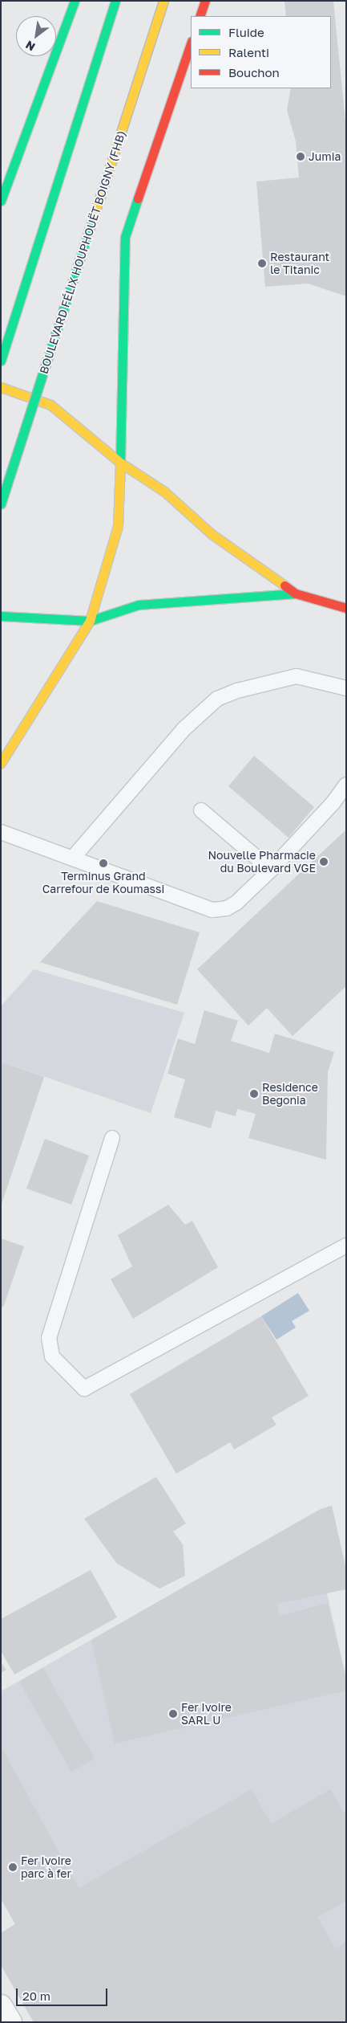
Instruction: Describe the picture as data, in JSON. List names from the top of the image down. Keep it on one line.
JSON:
{"streets":{"main road":["BOULEVARD FÉLIX HOUPHOUËT BOIGNY (FHB)"]},"places":["Jumia","Restaurant le Titanic","Nouvelle Pharmacie du Boulevard VGE","Terminus Grand Carrefour de Koumassi","Residence Begonia","Fer Ivoire SARL U","Fer Ivoire parc à fer"],"legend":["Fluide","Ralenti","Bouchon"],"scale_bar":"20 m","north":"bottom left"}
